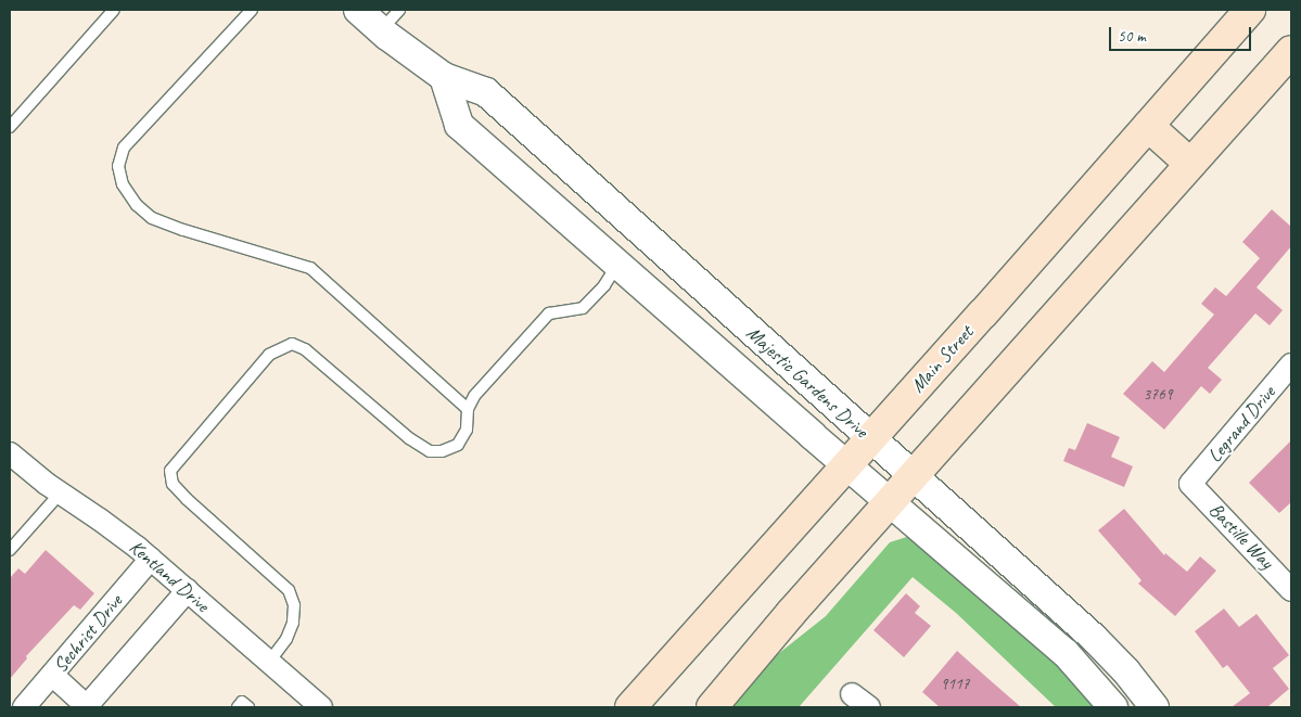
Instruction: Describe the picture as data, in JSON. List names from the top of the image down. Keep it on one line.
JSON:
{"streets":{"main road":["Main Street"],"street":["Majestic Gardens Drive","Legrand Drive","Bastille Way","Kentland Drive","Sechrist Drive"]},"crossings":[["Main Street","Majestic Gardens Drive"],["Legrand Drive","Bastille Way"],["Kentland Drive","Sechrist Drive"]],"house_numbers":["3769","9117"],"scale_bar":"50 m"}
